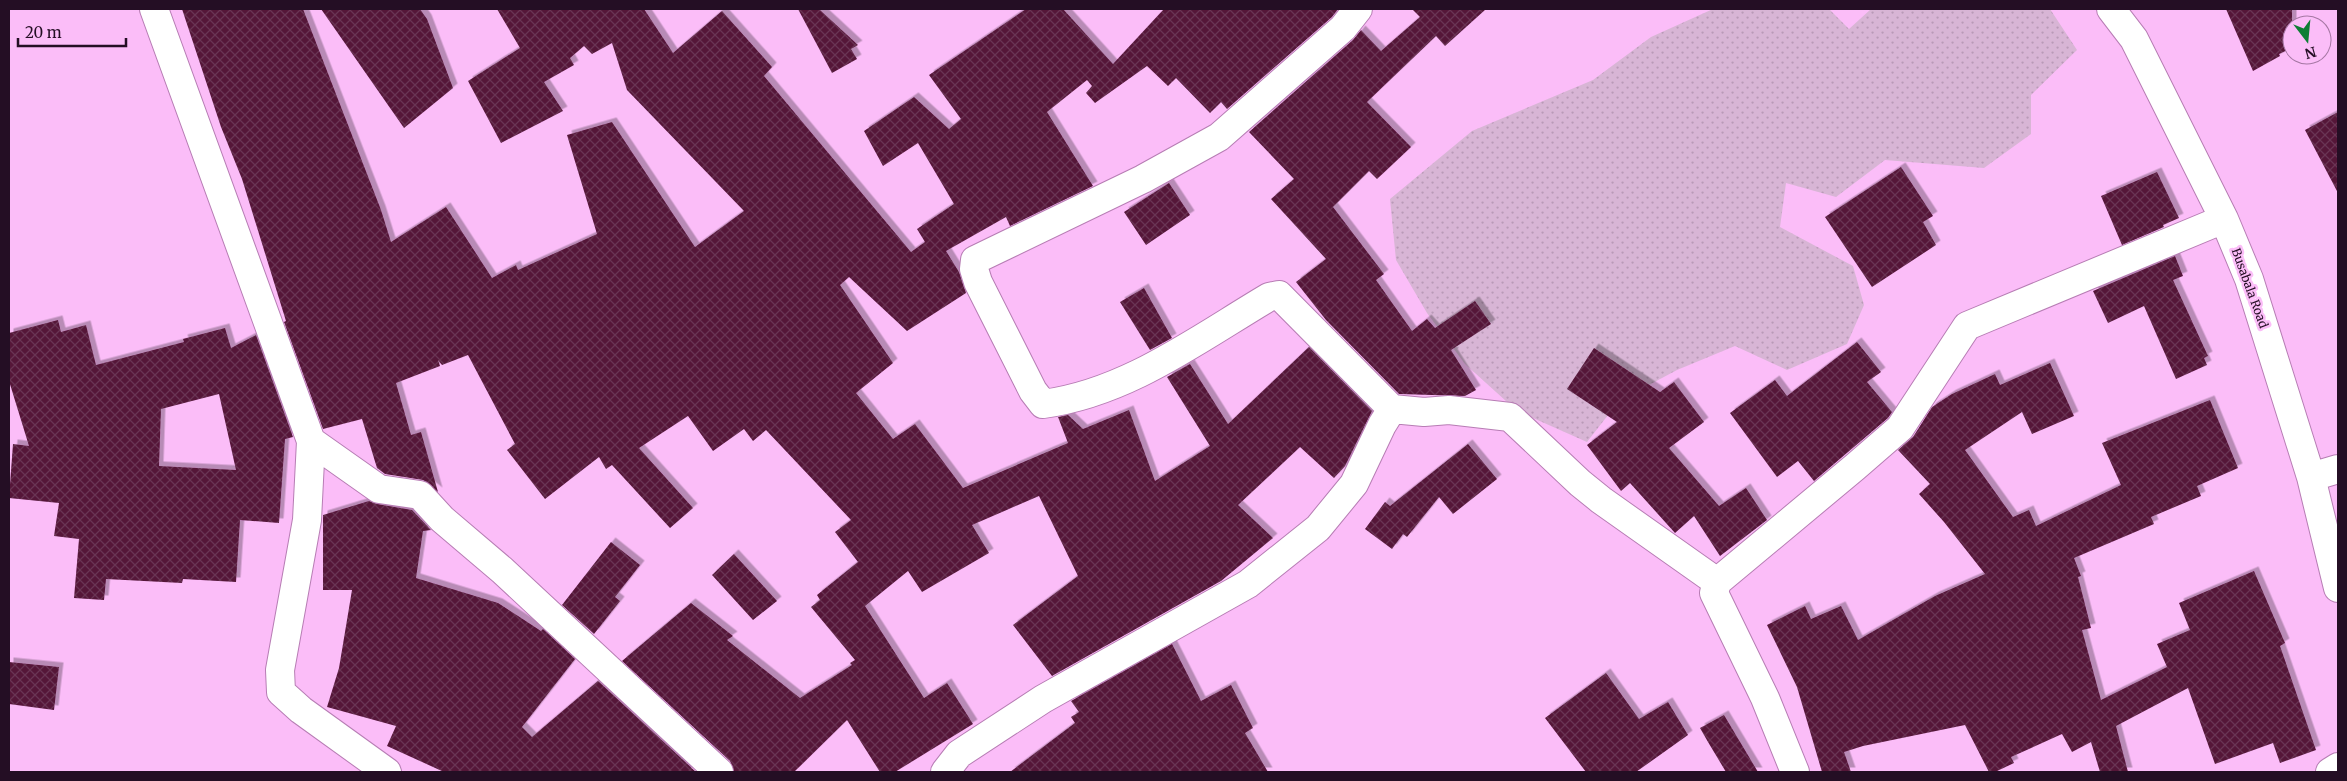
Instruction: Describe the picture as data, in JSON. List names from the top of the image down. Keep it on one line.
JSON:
{"streets":{"street":["Busabala Road"]},"scale_bar":"20 m","north":"bottom"}
